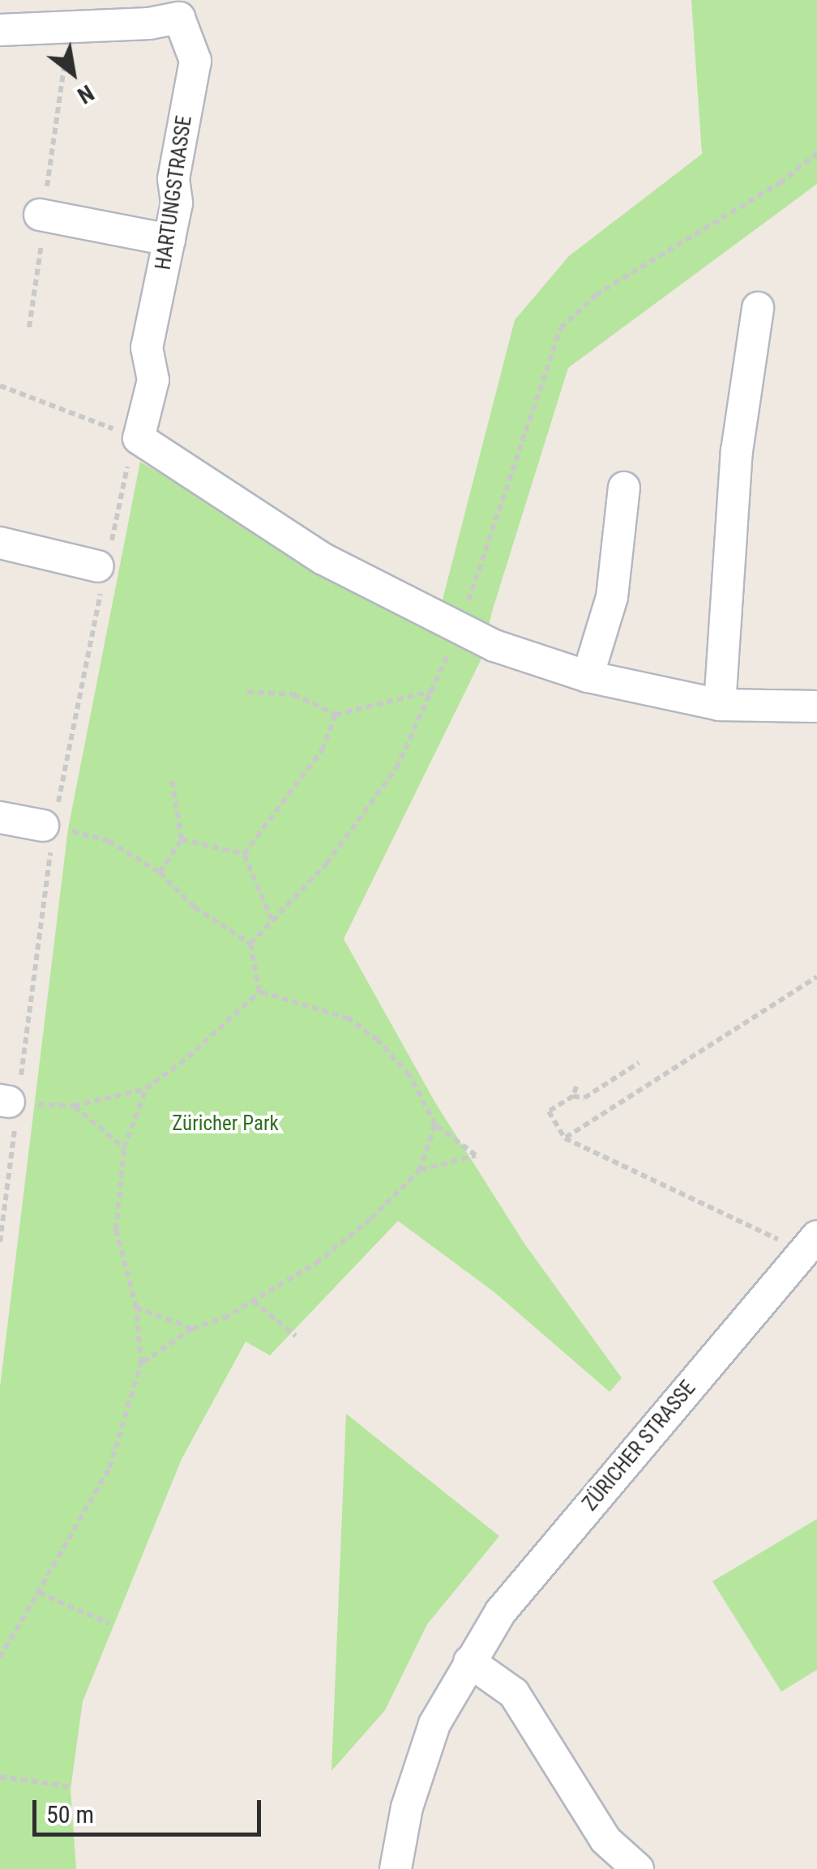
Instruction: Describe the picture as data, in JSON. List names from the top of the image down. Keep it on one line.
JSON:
{"streets":{"street":["HARTUNGSTRASSE","ZÜRICHER STRASSE"]},"parks":["Züricher Park"],"scale_bar":"50 m","north":"bottom right"}
